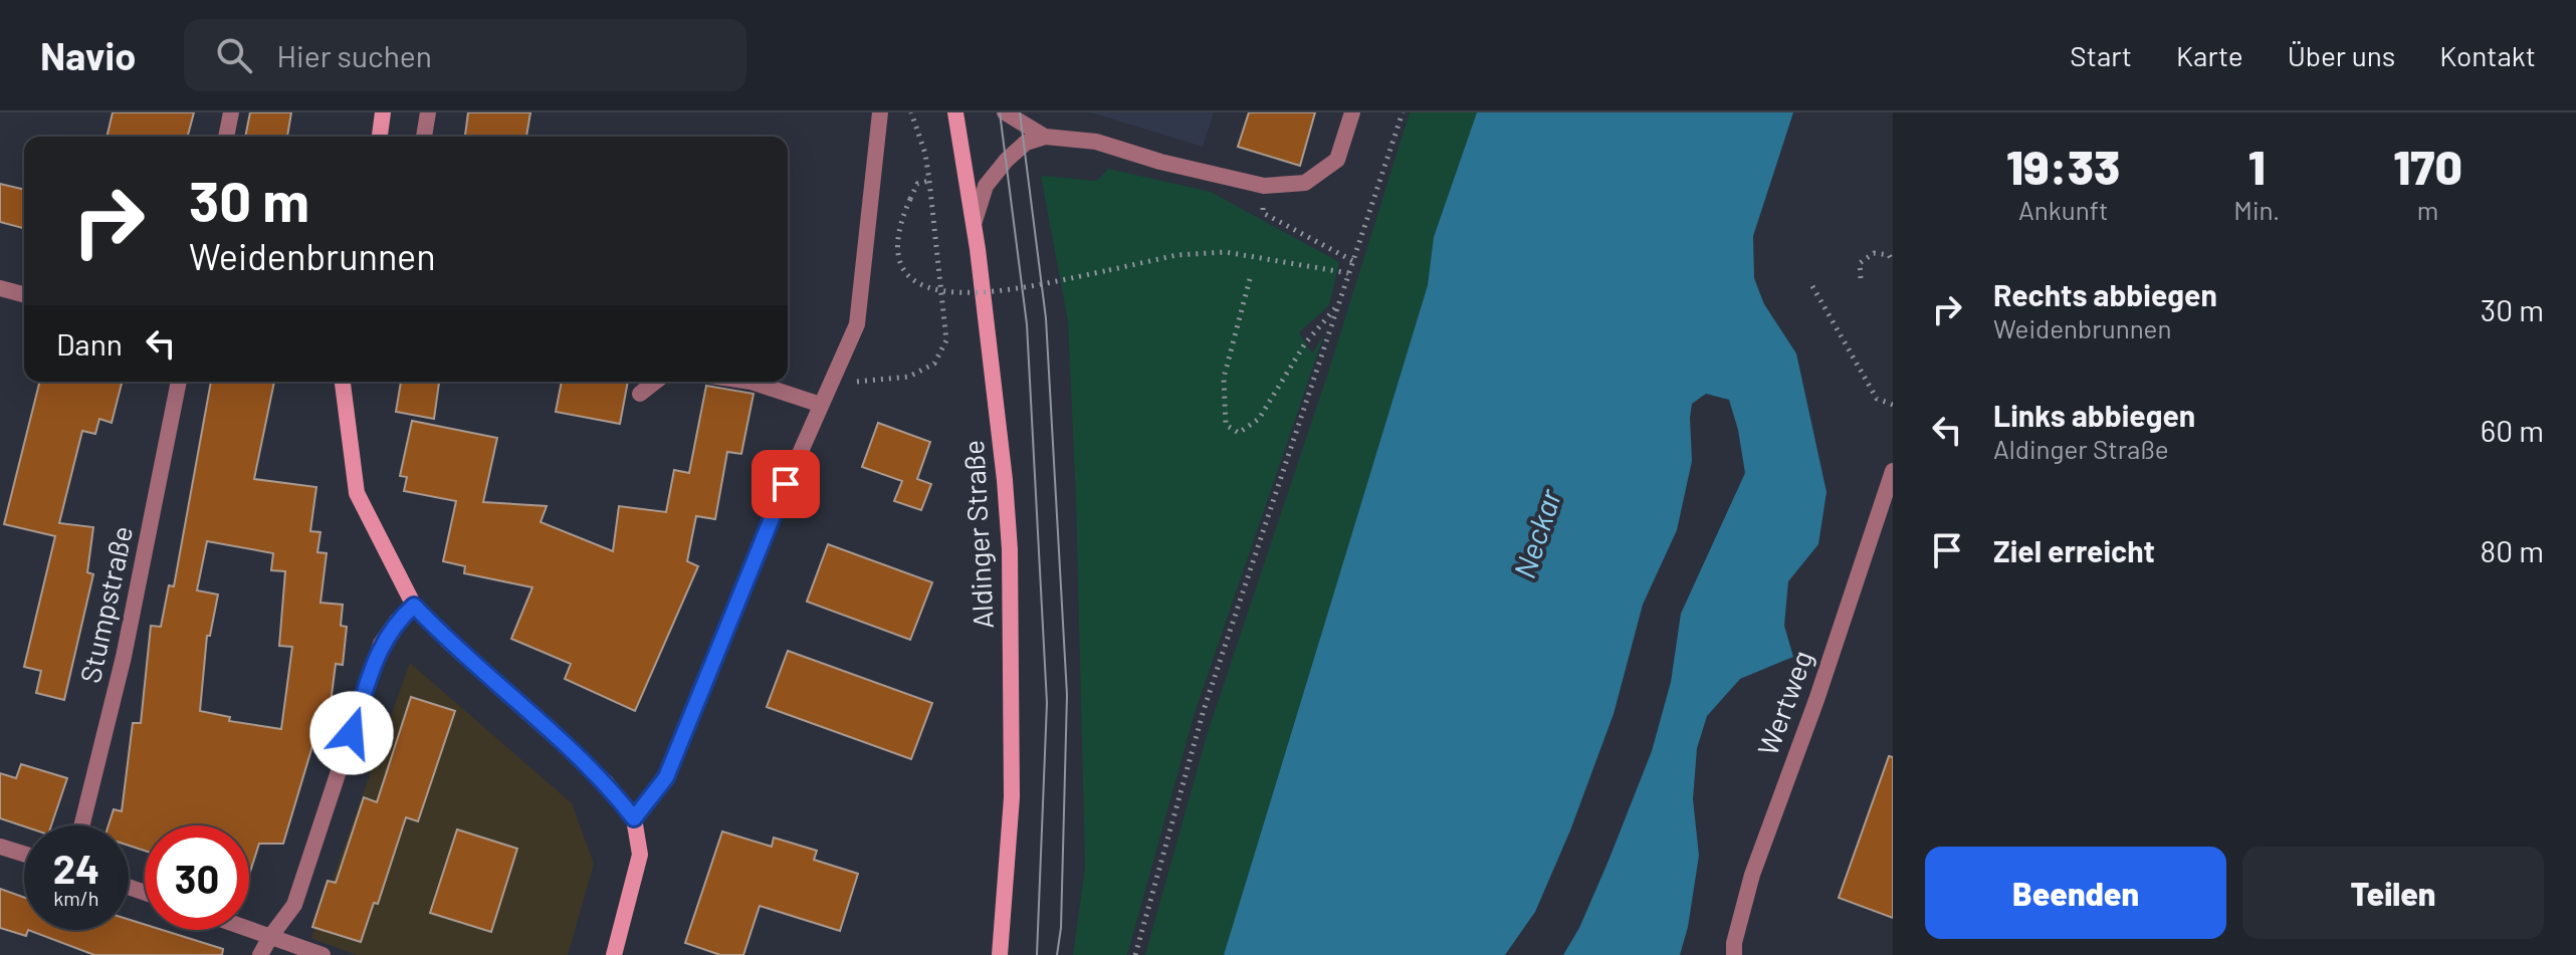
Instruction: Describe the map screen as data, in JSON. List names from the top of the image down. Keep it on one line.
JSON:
{"streets":{"main road":["Aldinger Straße"],"street":["Stumpstraße","Wertweg"]},"water":["Neckar"],"page":{"header":"Navio","search":"Hier suchen","nav":["Start","Karte","Über uns","Kontakt"],"eta":["19:33","Ankunft","1","Min.","170","m"],"turn":["30 m","Weidenbrunnen"],"list":[{"name":"Rechts abbiegen","note":"Weidenbrunnen","value":"30 m"},{"name":"Links abbiegen","note":"Aldinger Straße","value":"60 m"},{"name":"Ziel erreicht","value":"80 m"}],"then":"Dann","speed":"24 km/h","limit":"30","buttons":["Beenden","Teilen"]}}
